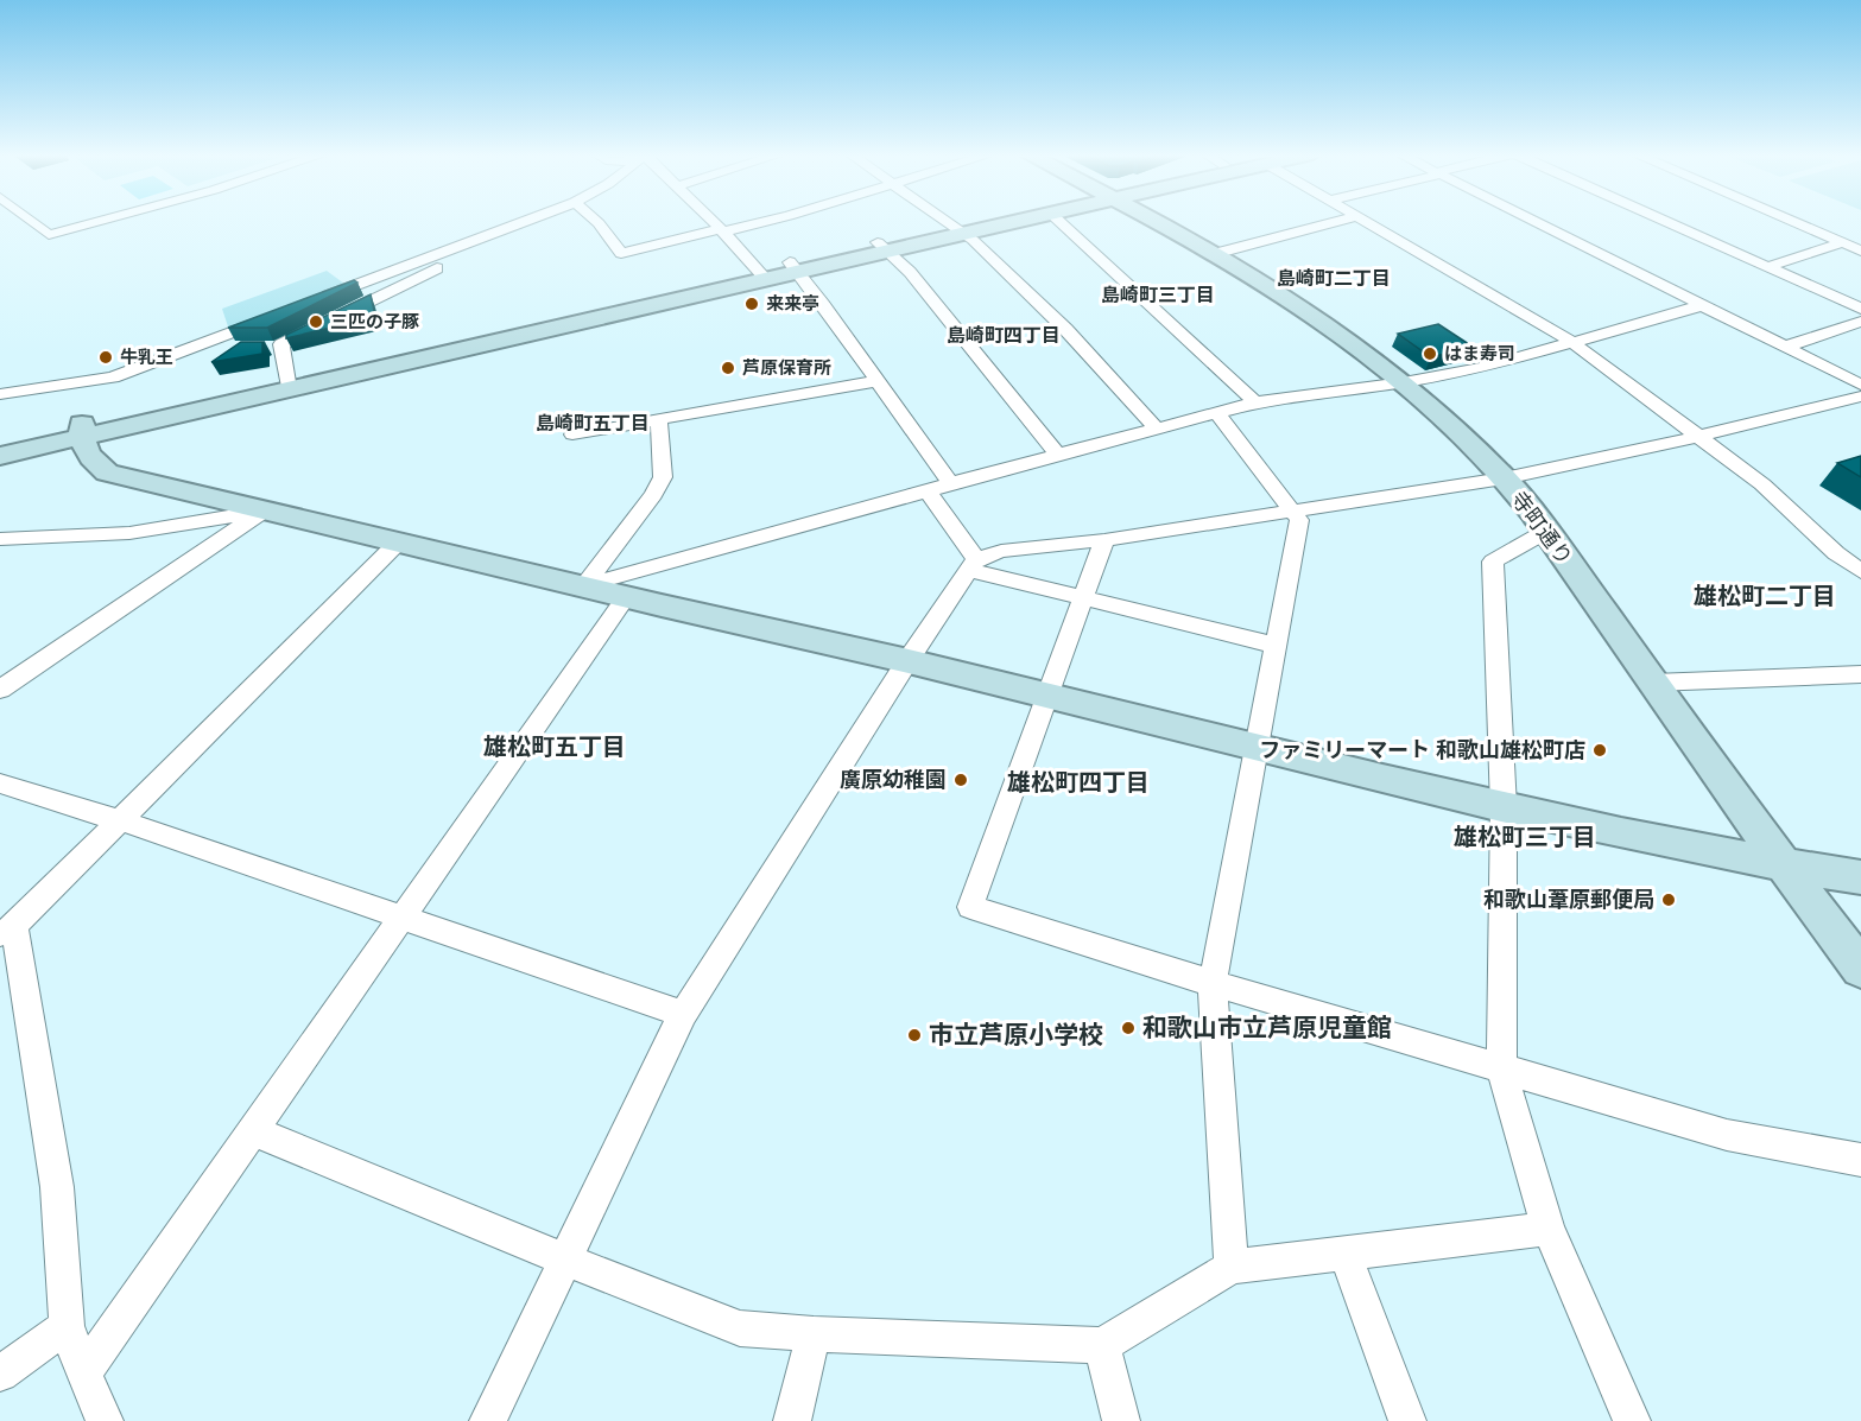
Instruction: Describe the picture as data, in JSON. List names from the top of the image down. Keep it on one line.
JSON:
{"streets":{"street":["寺町通り"]},"districts":["島崎町二丁目","島崎町三丁目","島崎町四丁目","島崎町五丁目","雄松町二丁目","雄松町五丁目","雄松町四丁目","雄松町三丁目"],"places":["来来亭","三匹の子豚","はま寿司","牛乳王","芦原保育所","ファミリーマート 和歌山雄松町店","廣原幼稚園","和歌山葦原郵便局","和歌山市立芦原児童館","市立芦原小学校"]}
